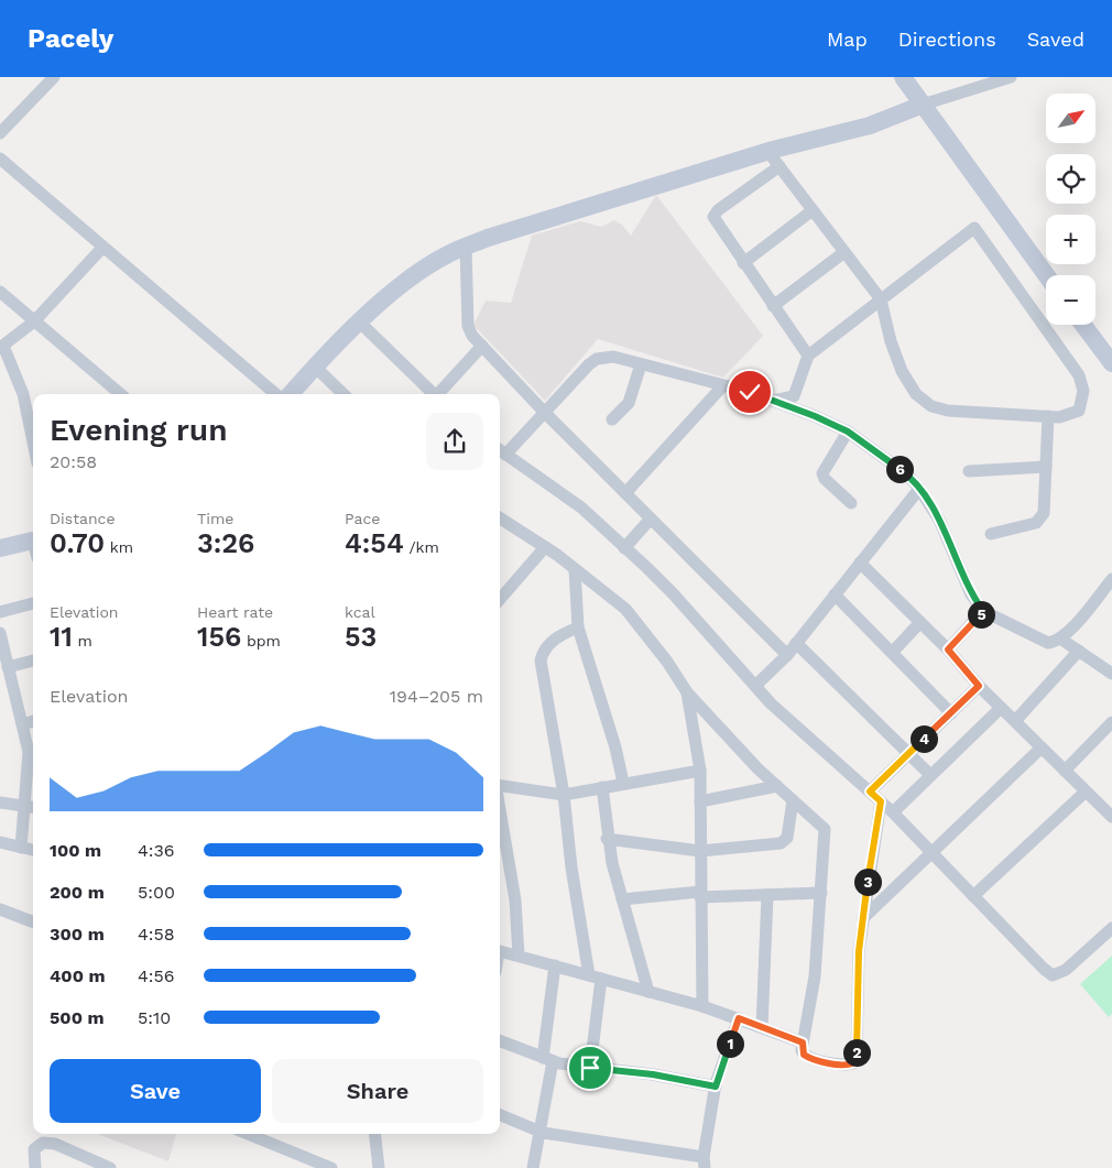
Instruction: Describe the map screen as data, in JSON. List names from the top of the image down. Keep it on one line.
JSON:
{"north":"top right","page":{"header":"Pacely","nav":["Map","Directions","Saved"],"map_buttons":["+","−"],"heading":["Evening run","20:58"],"pins":["6","5","4","3","1","2"],"stats":[["Distance","0.70 km"],["Time","3:26"],["Pace","4:54 /km"],["Elevation","11 m"],["Heart rate","156 bpm"],["kcal","53"]],"chart":["Elevation","194–205 m"],"list":[{"name":"100 m","note":"4:36"},{"name":"200 m","note":"5:00"},{"name":"300 m","note":"4:58"},{"name":"400 m","note":"4:56"},{"name":"500 m","note":"5:10"}],"buttons":["Save","Share"]}}
